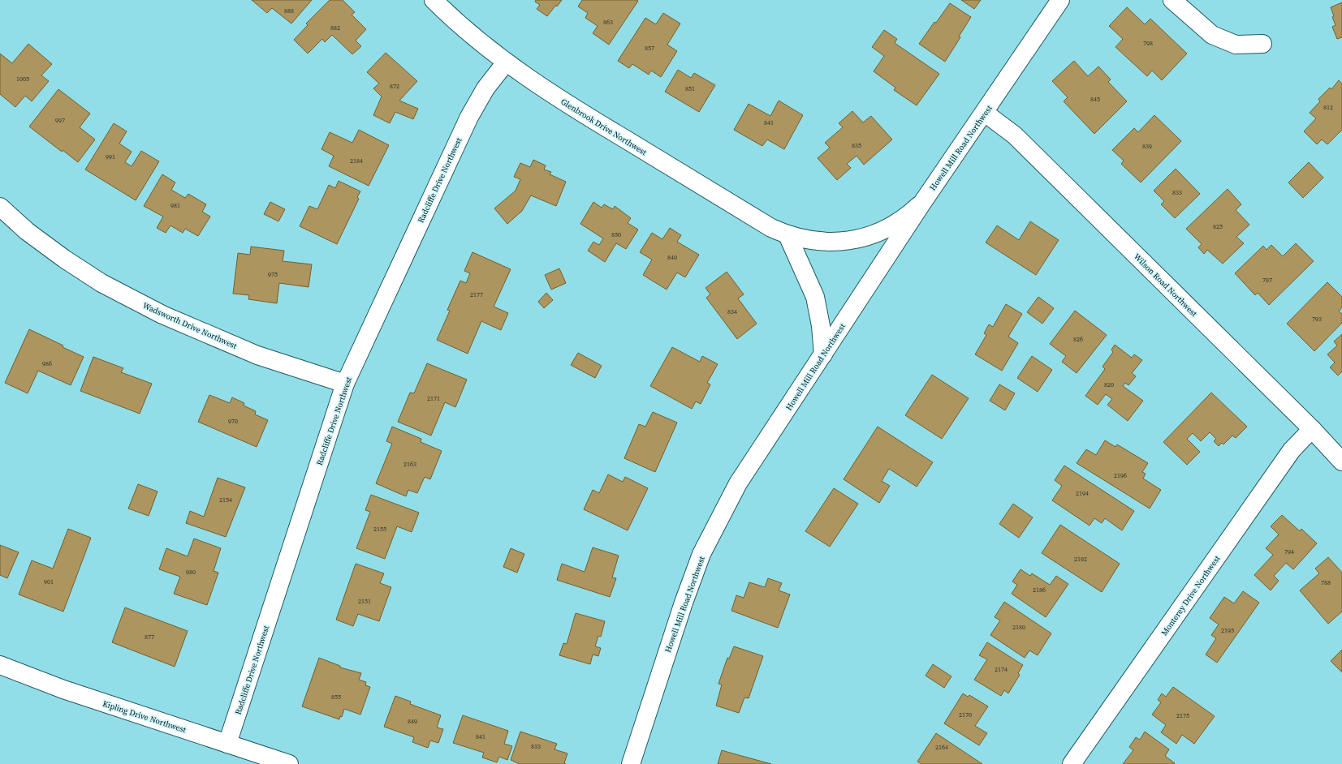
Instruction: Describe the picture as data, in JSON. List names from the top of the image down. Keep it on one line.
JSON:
{"streets":{"street":["Glenbrook Drive Northwest","Howell Mill Road Northwest","Radcliffe Drive Northwest","Wilson Road Northwest","Wadsworth Drive Northwest","Monterey Drive Northwest","Kipling Drive Northwest"]},"crossings":[["Glenbrook Drive Northwest","Howell Mill Road Northwest"],["Glenbrook Drive Northwest","Radcliffe Drive Northwest"],["Howell Mill Road Northwest","Wilson Road Northwest"],["Radcliffe Drive Northwest","Wadsworth Drive Northwest"],["Radcliffe Drive Northwest","Kipling Drive Northwest"],["Wilson Road Northwest","Monterey Drive Northwest"]],"house_numbers":["888","863","882","798","857","1005","872","851","845","812","997","841","835","839","991","2184","833","981","825","850","840","975","797","2177","834","793","826","986","820","2171","970","2163","2196","2194","2154","2155","794","2192","980","901","788","2186","2151","2180","2195","877","2174","855","2170","2175","849","841","833","2164"]}
